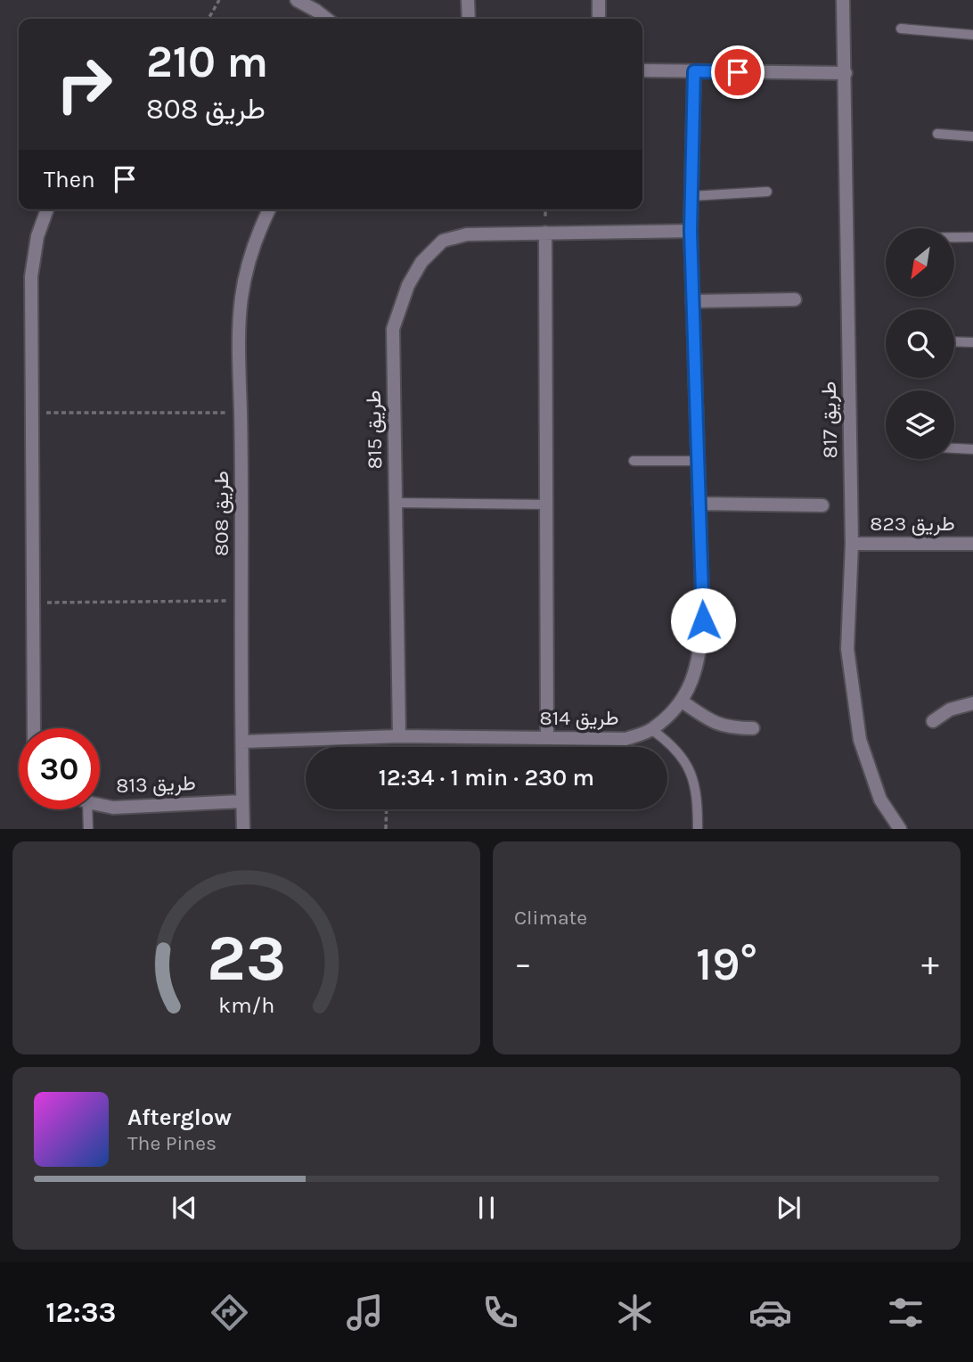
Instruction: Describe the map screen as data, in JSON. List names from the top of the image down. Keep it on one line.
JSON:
{"streets":{"street":["طريق 817","طريق 815","طريق 808","طريق 823","طريق 814","طريق 813"]},"crossings":[["طريق 817","طريق 823"],["طريق 815","طريق 814"],["طريق 808","طريق 814"],["طريق 808","طريق 813"]],"north":"bottom left","page":{"turn":["210 m","طريق 808"],"then":"Then","limit":"30","trip":"12:34 · 1 min · 230 m","tile":"Climate","heat":["−","19°","+"],"song":["Afterglow","The Pines"],"tabs":"12:33","gauge":["23","km/h"]}}
